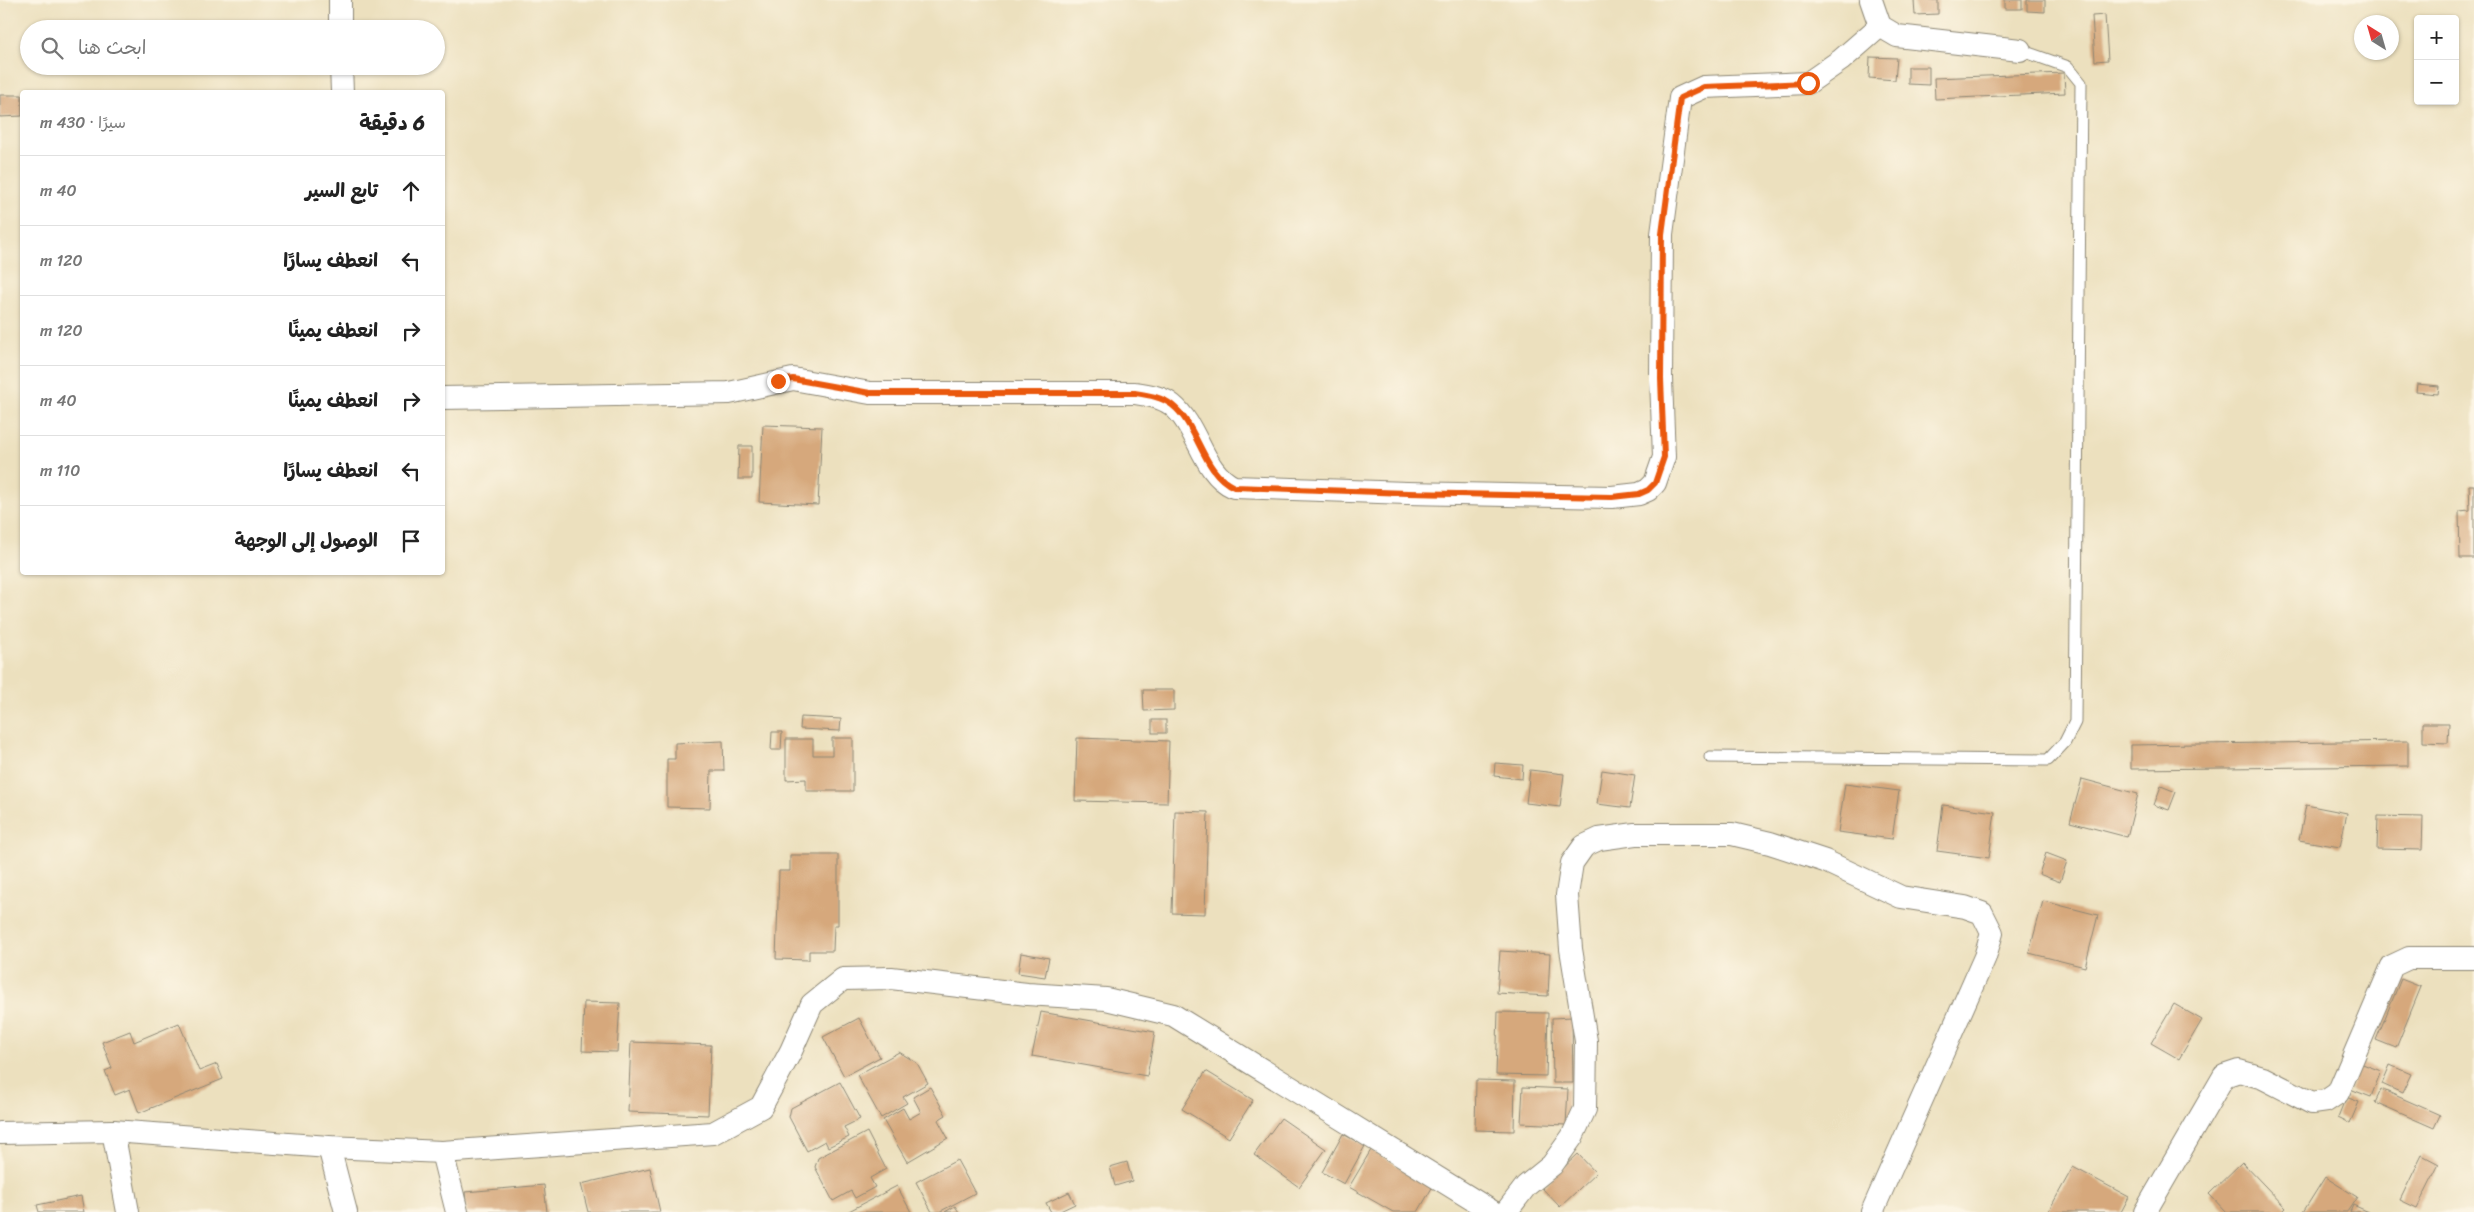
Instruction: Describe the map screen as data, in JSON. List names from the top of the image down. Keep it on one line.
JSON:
{"north":"top left","page":{"map_buttons":["+","−"],"search":"ابحث هنا","heading":["6 دقيقة","سيرًا · 430 m"],"list":[["تابع السير","40 m"],["انعطف يسارًا","120 m"],["انعطف يمينًا","120 m"],["انعطف يمينًا","40 m"],["انعطف يسارًا","110 m"],"الوصول إلى الوجهة"]}}
